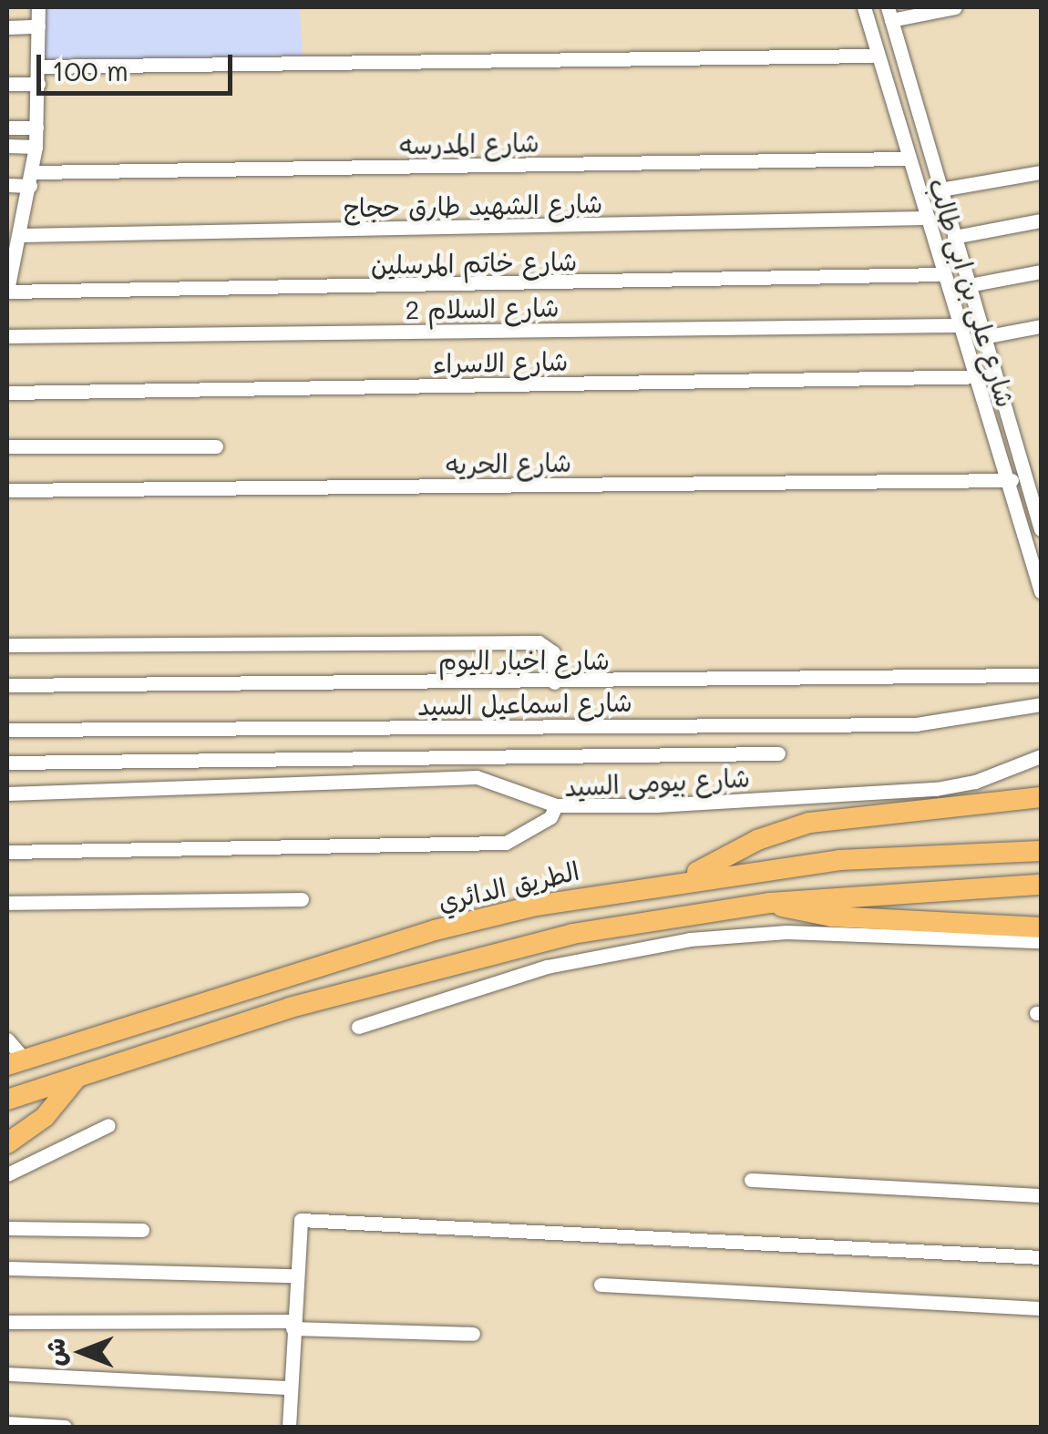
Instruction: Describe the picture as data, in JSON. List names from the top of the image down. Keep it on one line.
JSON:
{"streets":{"highway":["الطريق الدائري"],"street":["شارع المدرسه","شارع الشهيد طارق حجاج","شارع خاتم المرسلين","شارع على بن ابى طالب","شارع السلام 2","شارع الاسراء","شارع الحريه","شارع اخبار اليوم","شارع اسماعيل السيد","شارع بيومى السيد"]},"crossings":[["شارع المدرسه","شارع على بن ابى طالب"],["شارع الشهيد طارق حجاج","شارع على بن ابى طالب"],["شارع خاتم المرسلين","شارع على بن ابى طالب"],["شارع على بن ابى طالب","شارع السلام 2"],["شارع على بن ابى طالب","شارع الاسراء"],["شارع على بن ابى طالب","شارع الحريه"]],"scale_bar":"100 m","north":"left"}
